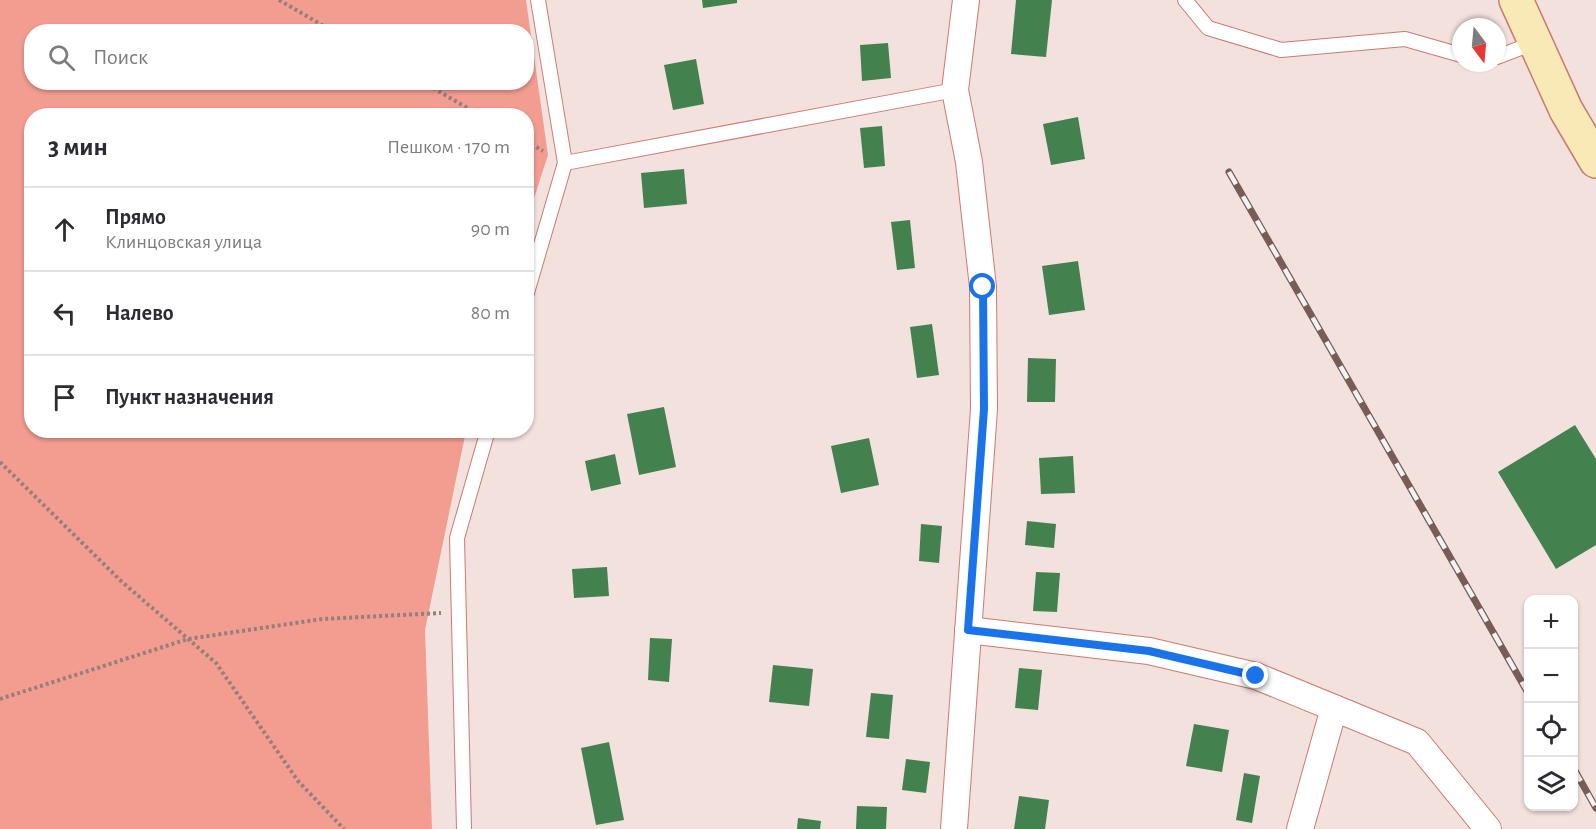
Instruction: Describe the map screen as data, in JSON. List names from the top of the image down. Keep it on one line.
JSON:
{"north":"bottom","page":{"search":"Поиск","heading":["3 мин","Пешком · 170 m"],"list":[["Прямо","Клинцовская улица","90 m"],["Налево","80 m"],"Пункт назначения"],"map_buttons":["+","−"]}}
